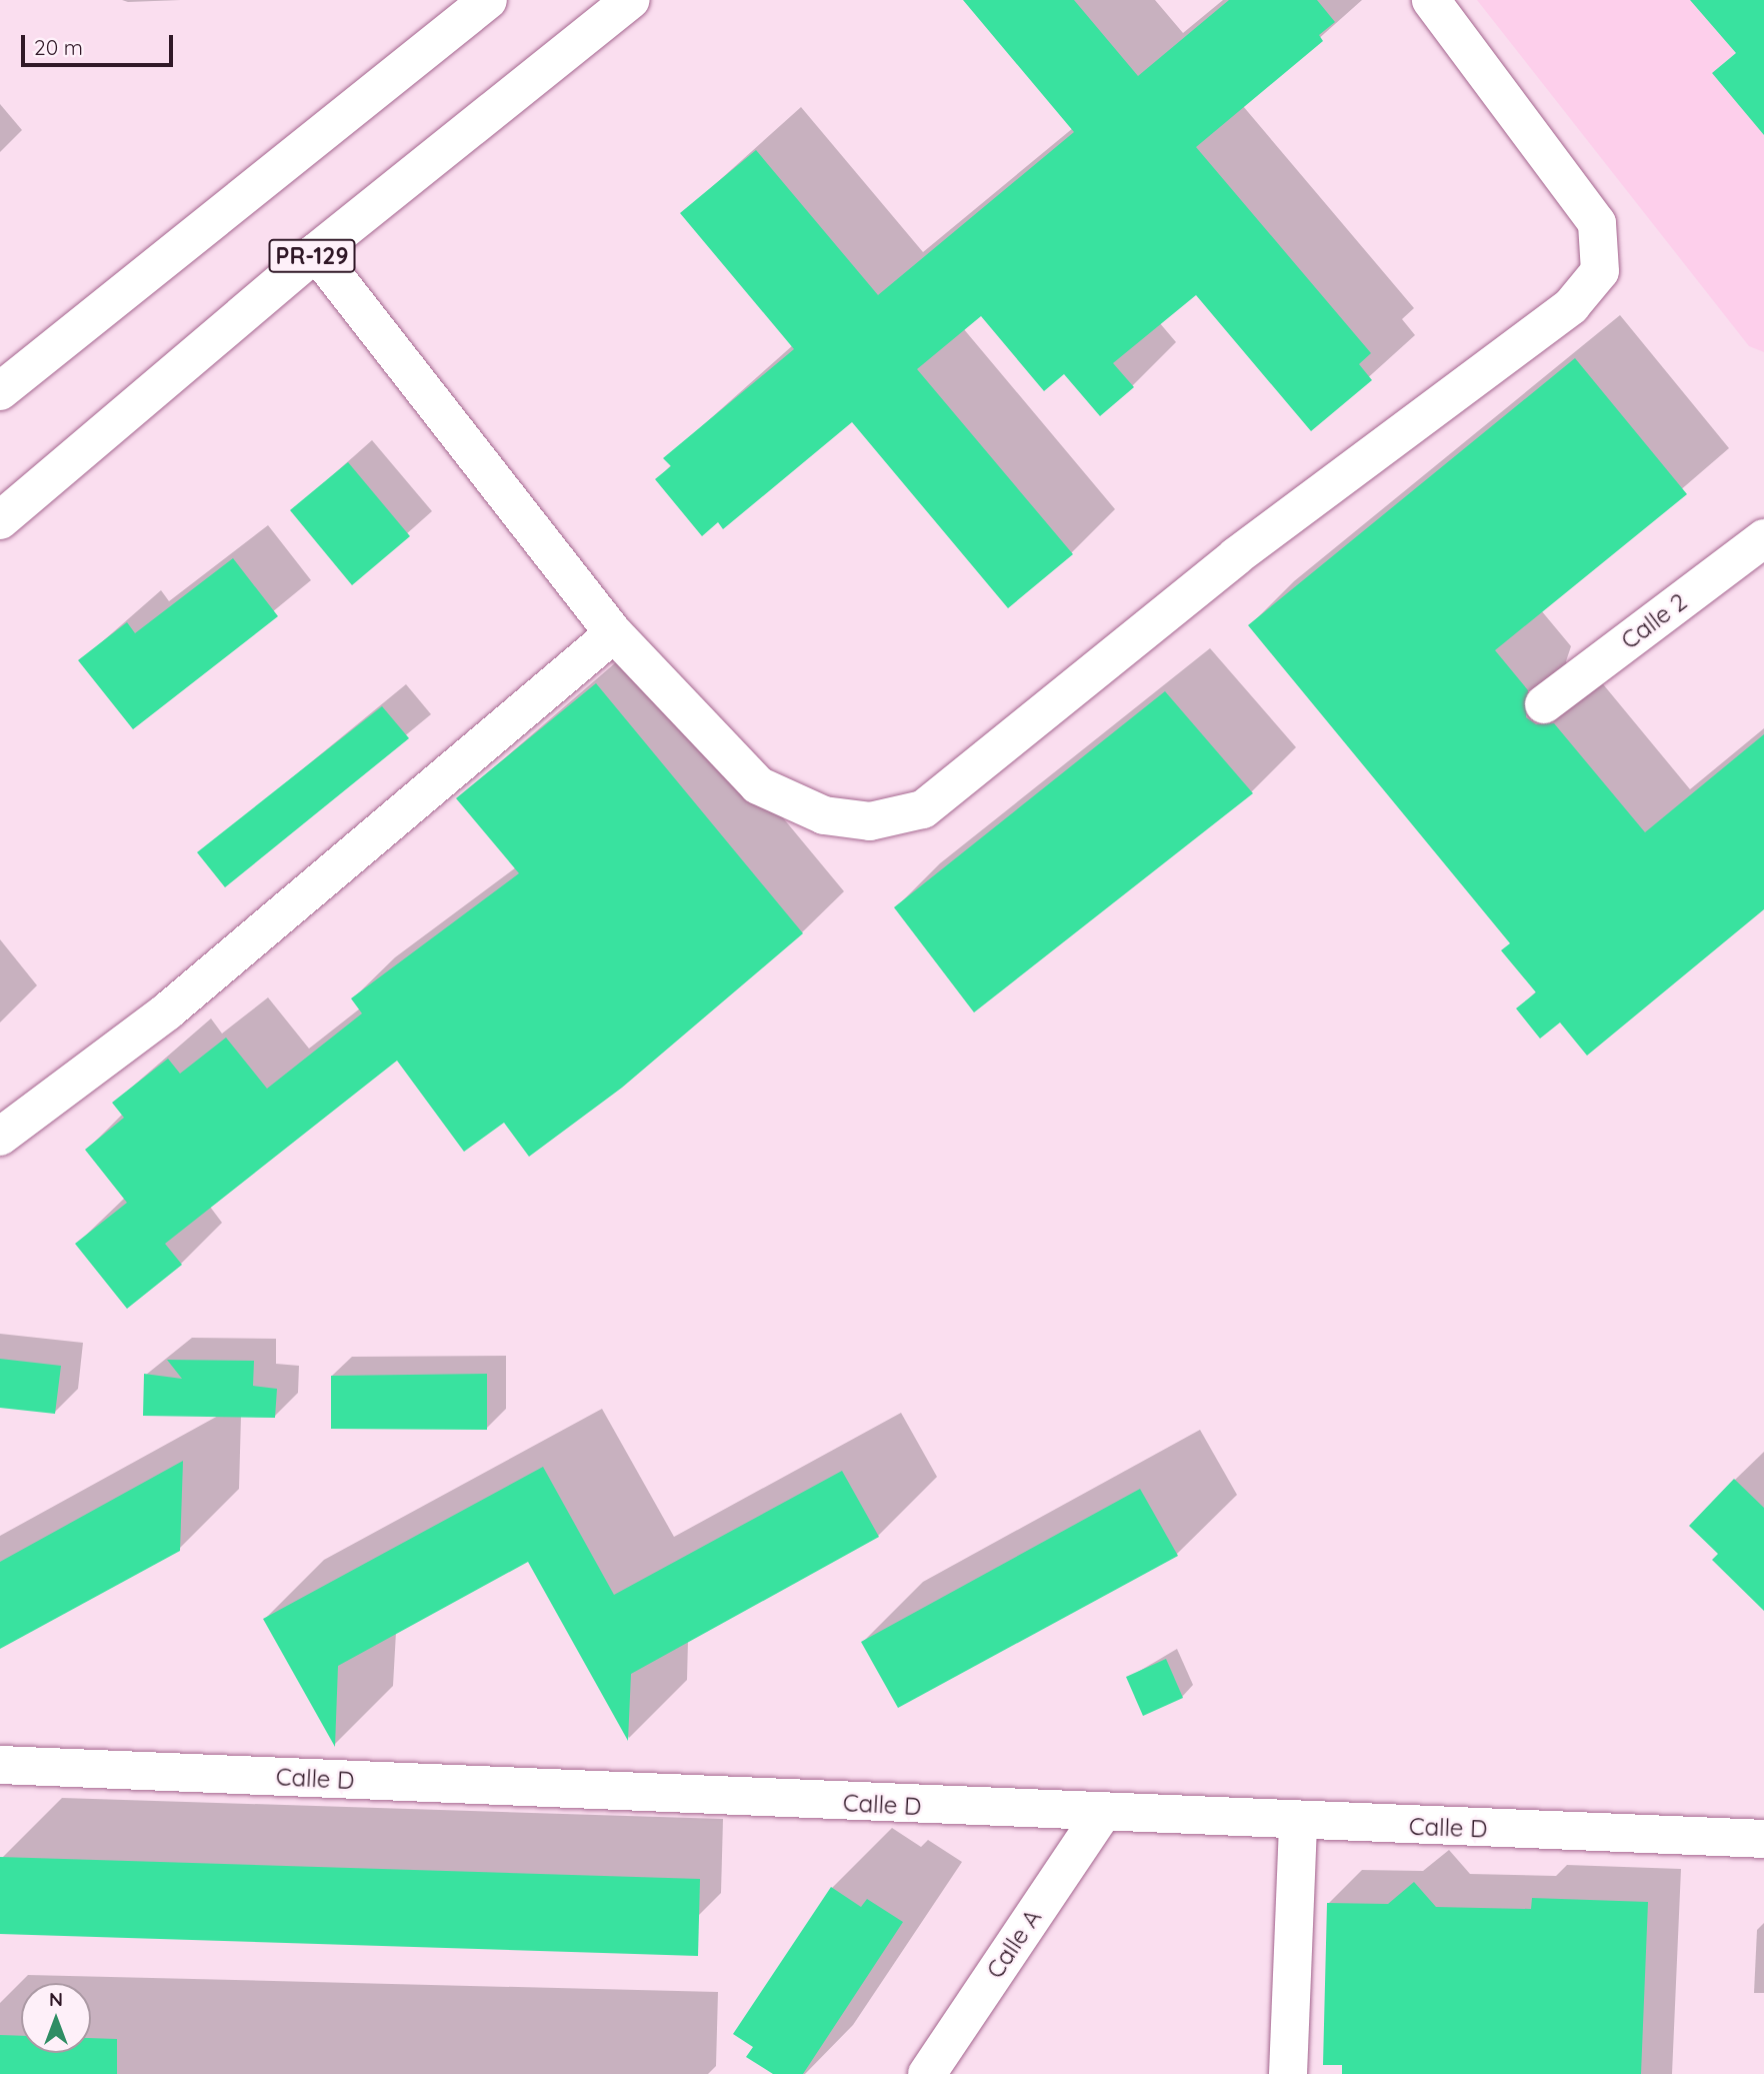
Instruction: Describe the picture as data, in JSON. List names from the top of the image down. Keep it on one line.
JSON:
{"streets":{"street":["PR-129","Calle 2","Calle D","Calle A"]},"crossings":[["Calle D","Calle A"]],"scale_bar":"20 m","north":"top"}
